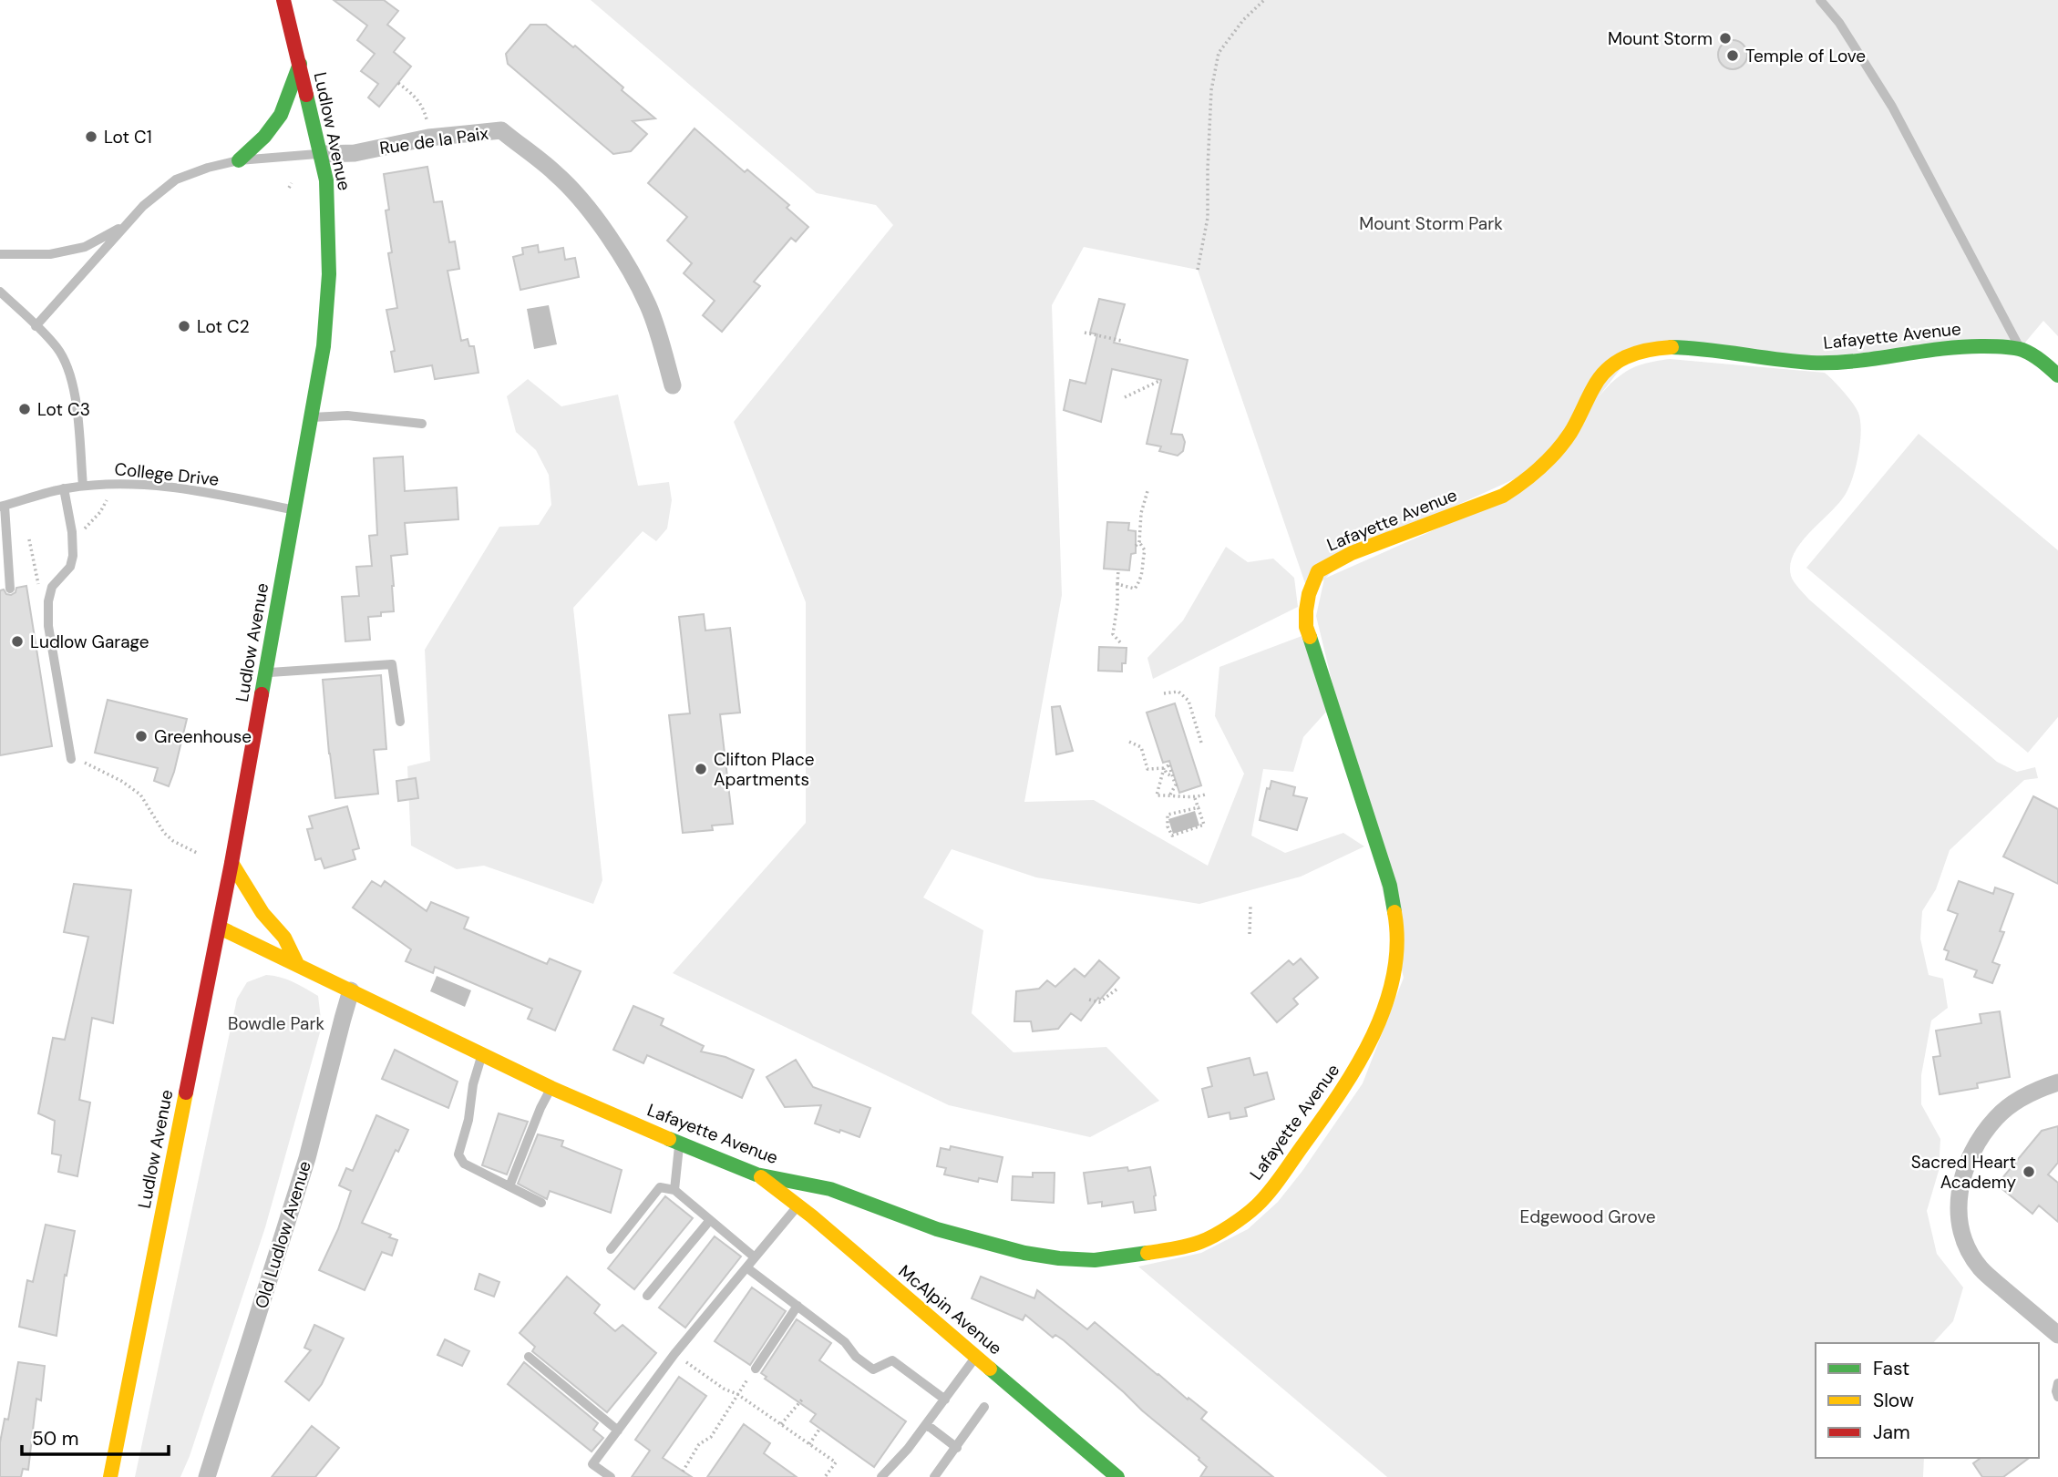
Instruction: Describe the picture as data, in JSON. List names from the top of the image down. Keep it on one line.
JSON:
{"streets":{"street":["Ludlow Avenue","Rue de la Paix","Lafayette Avenue","Old Ludlow Avenue","McAlpin Avenue"],"lane":["College Drive"]},"crossings":[["Ludlow Avenue","Rue de la Paix"],["Ludlow Avenue","Lafayette Avenue"],["Ludlow Avenue","College Drive"],["Lafayette Avenue","Old Ludlow Avenue"],["Lafayette Avenue","McAlpin Avenue"]],"parks":["Mount Storm Park","Bowdle Park","Edgewood Grove"],"places":["Mount Storm","Temple of Love","Lot C1","Lot C2","Lot C3","Ludlow Garage","Greenhouse","Clifton Place Apartments","Sacred Heart Academy"],"legend":["Fast","Slow","Jam"],"scale_bar":"50 m"}
